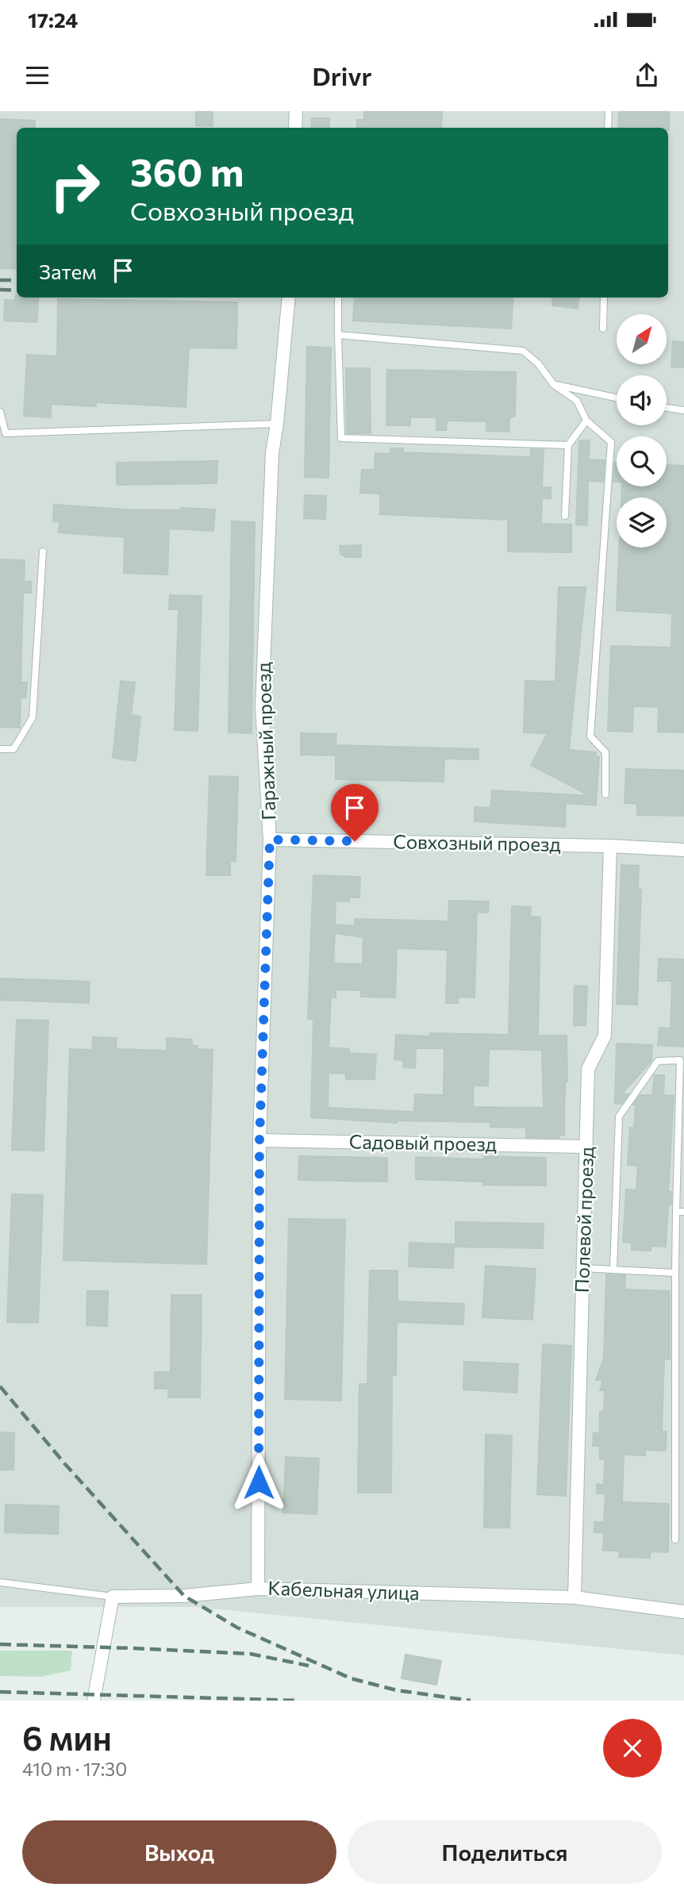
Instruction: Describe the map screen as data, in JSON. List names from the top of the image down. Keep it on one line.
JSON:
{"streets":{"street":["Гаражный проезд","Совхозный проезд","Садовый проезд","Полевой проезд","Кабельная улица"]},"crossings":[["Гаражный проезд","Совхозный проезд"],["Гаражный проезд","Садовый проезд"],["Гаражный проезд","Кабельная улица"],["Совхозный проезд","Полевой проезд"],["Садовый проезд","Полевой проезд"],["Полевой проезд","Кабельная улица"]],"north":"top right","page":{"status":"17:24","header":"Drivr","turn":["360 m","Совхозный проезд"],"then":"Затем","heading":["6 мин","410 m · 17:30"],"buttons":["Выход","Поделиться"]}}
